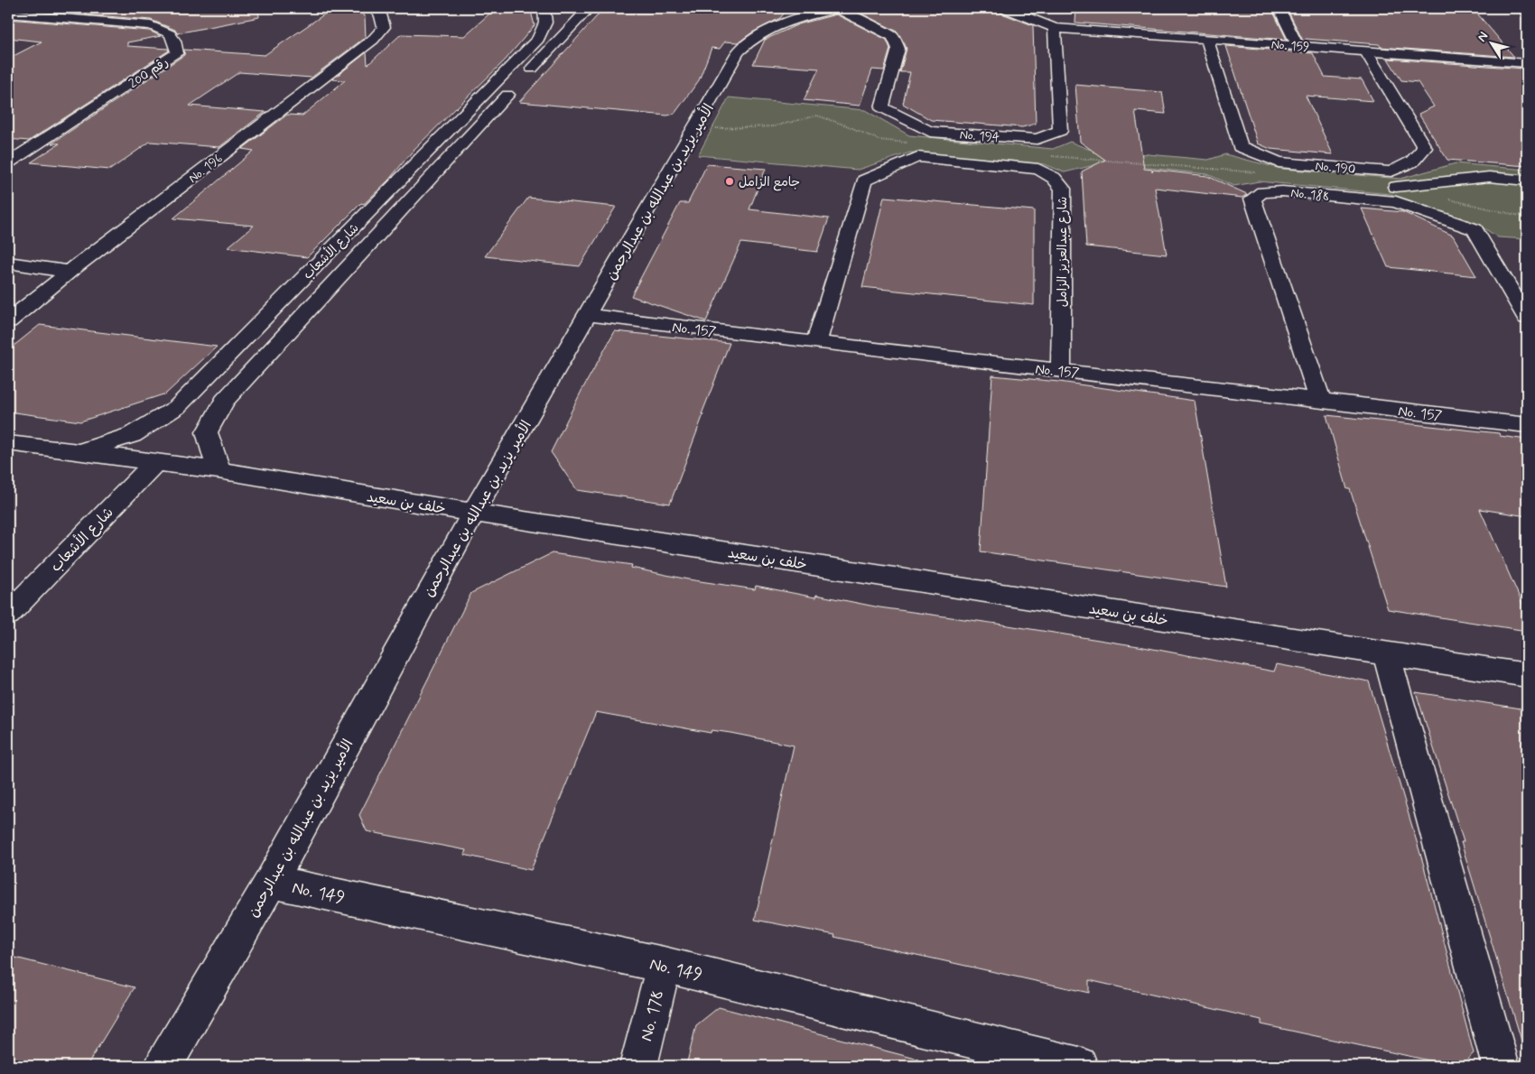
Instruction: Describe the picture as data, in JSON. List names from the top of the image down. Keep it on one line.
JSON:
{"streets":{"street":["No. 159","رقم 200","No. 194","No. 190","No. 196","الأمير يزيد بن عبدالله بن عبدالرحمن","No. 188","شارع الأشعاب","شارع عبدالعزيز الزامل","No. 157","خلف بن سعيد","No. 149","No. 178"]},"crossings":[["No. 159","No. 194"],["No. 159","No. 190"],["No. 194","الأمير يزيد بن عبدالله بن عبدالرحمن"],["الأمير يزيد بن عبدالله بن عبدالرحمن","No. 157"],["الأمير يزيد بن عبدالله بن عبدالرحمن","خلف بن سعيد"],["الأمير يزيد بن عبدالله بن عبدالرحمن","No. 149"],["No. 188","No. 157"],["شارع الأشعاب","خلف بن سعيد"],["شارع عبدالعزيز الزامل","No. 157"],["No. 149","No. 178"]],"places":["جامع الزامل"],"north":"top left"}
